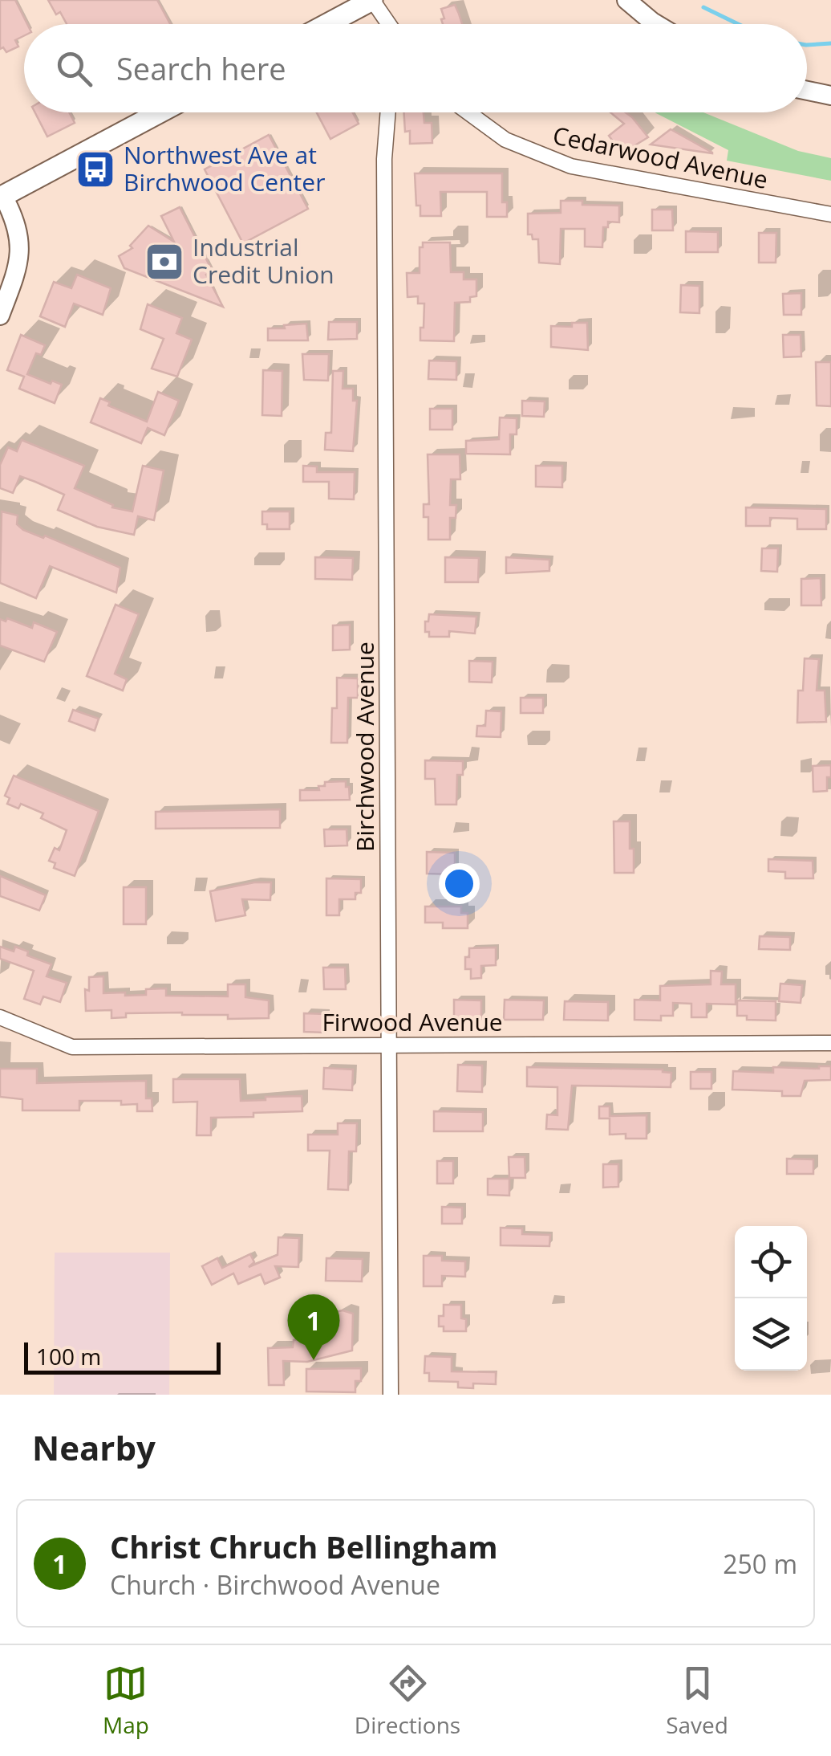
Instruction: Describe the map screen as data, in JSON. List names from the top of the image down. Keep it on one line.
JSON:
{"streets":{"street":["Cedarwood Avenue","Birchwood Avenue","Firwood Avenue"]},"crossings":[["Birchwood Avenue","Firwood Avenue"]],"places":{"bus stop":["Northwest Ave at Birchwood Center"],"bank":["Industrial Credit Union"]},"scale_bar":"100 m","page":{"search":"Search here","pins":"1","scale":"100 m","heading":"Nearby","list":[{"mark":"1","name":"Christ Chruch Bellingham","note":"Church · Birchwood Avenue","value":"250 m"}],"nav":["Map","Directions","Saved"]}}
